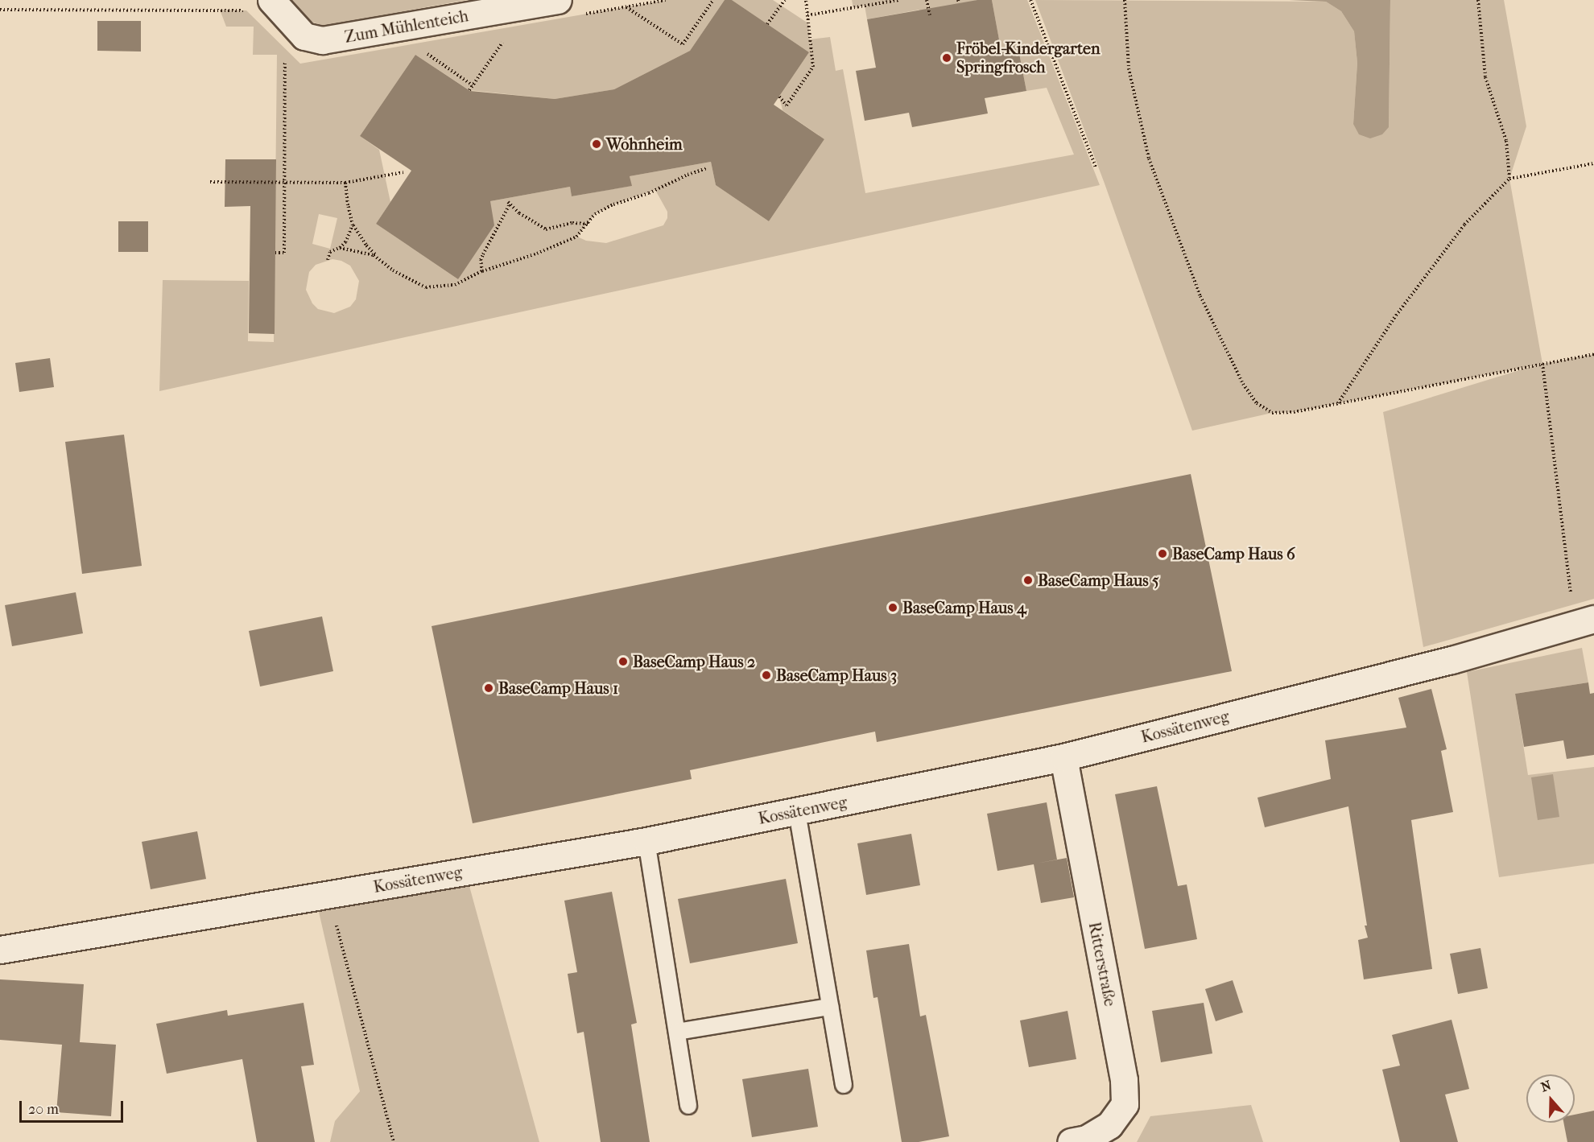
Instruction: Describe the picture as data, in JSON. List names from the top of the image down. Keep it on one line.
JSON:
{"streets":{"street":["Zum Mühlenteich","Kossätenweg","Ritterstraße"]},"crossings":[["Kossätenweg","Ritterstraße"]],"places":["Fröbel-Kindergarten Springfrosch","Wohnheim","BaseCamp Haus 6","BaseCamp Haus 5","BaseCamp Haus 4","BaseCamp Haus 2","BaseCamp Haus 3","BaseCamp Haus 1"],"scale_bar":"20 m","north":"top"}
